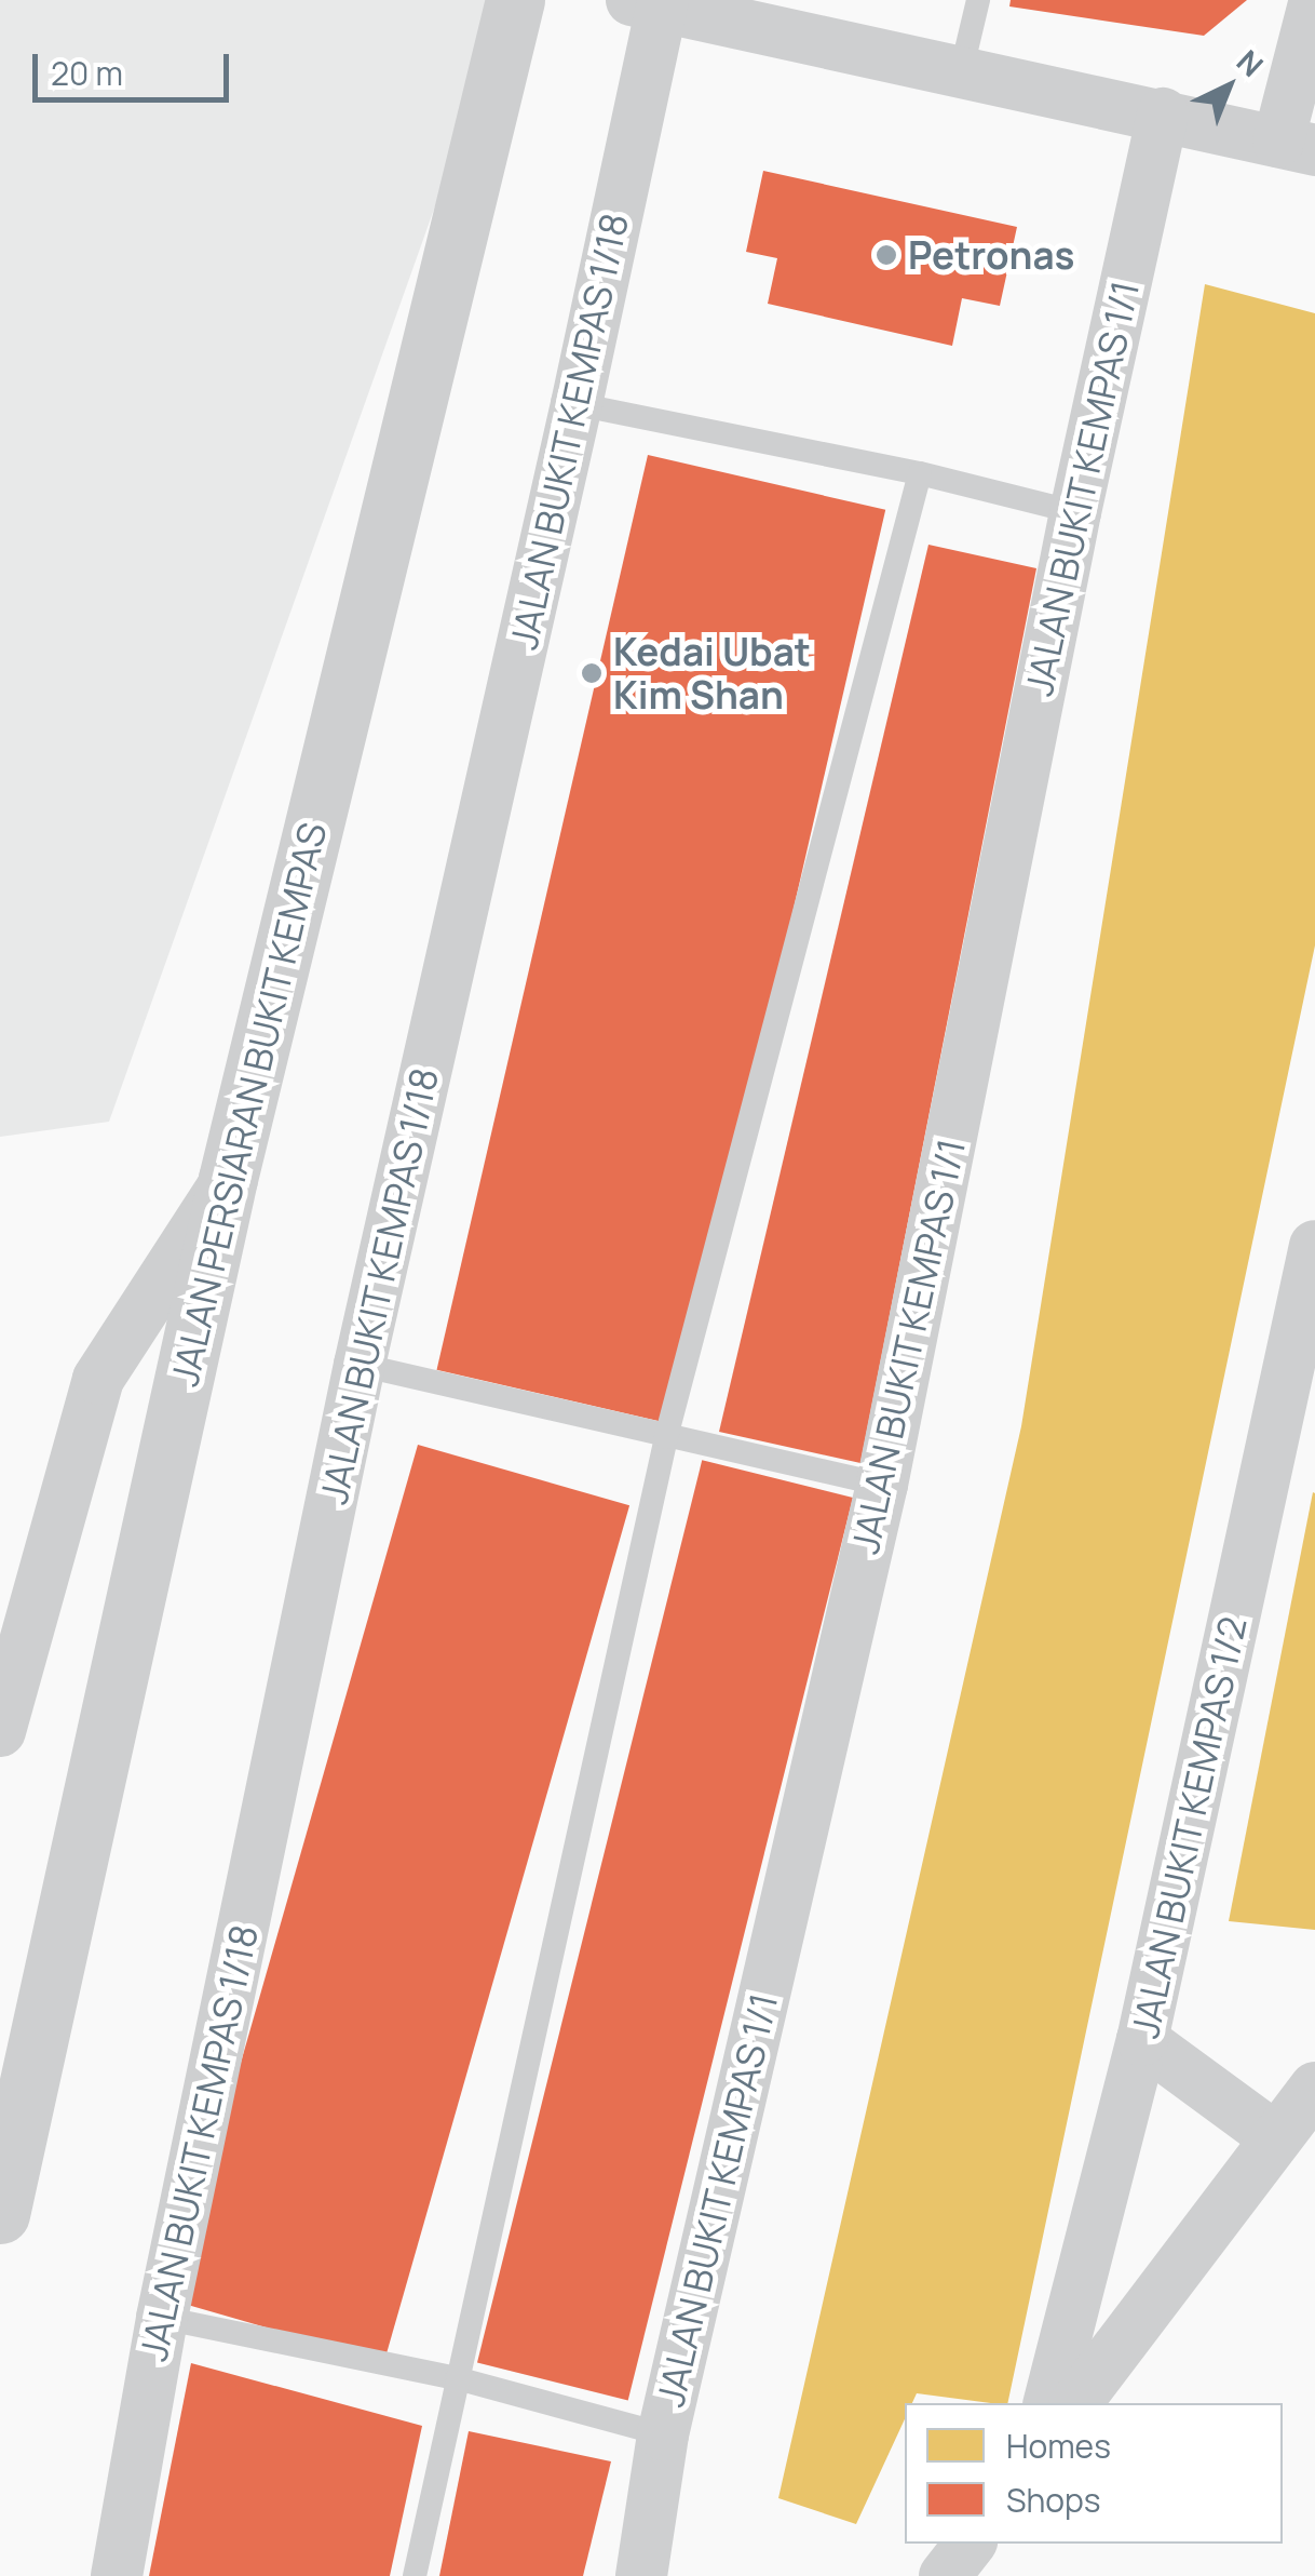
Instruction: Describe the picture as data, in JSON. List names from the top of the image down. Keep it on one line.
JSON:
{"streets":{"street":["JALAN BUKIT KEMPAS 1/18","JALAN BUKIT KEMPAS 1/1","JALAN PERSIARAN BUKIT KEMPAS","JALAN BUKIT KEMPAS 1/2"]},"places":["Petronas","Kedai Ubat Kim Shan"],"legend":["Homes","Shops"],"scale_bar":"20 m","north":"top right"}
